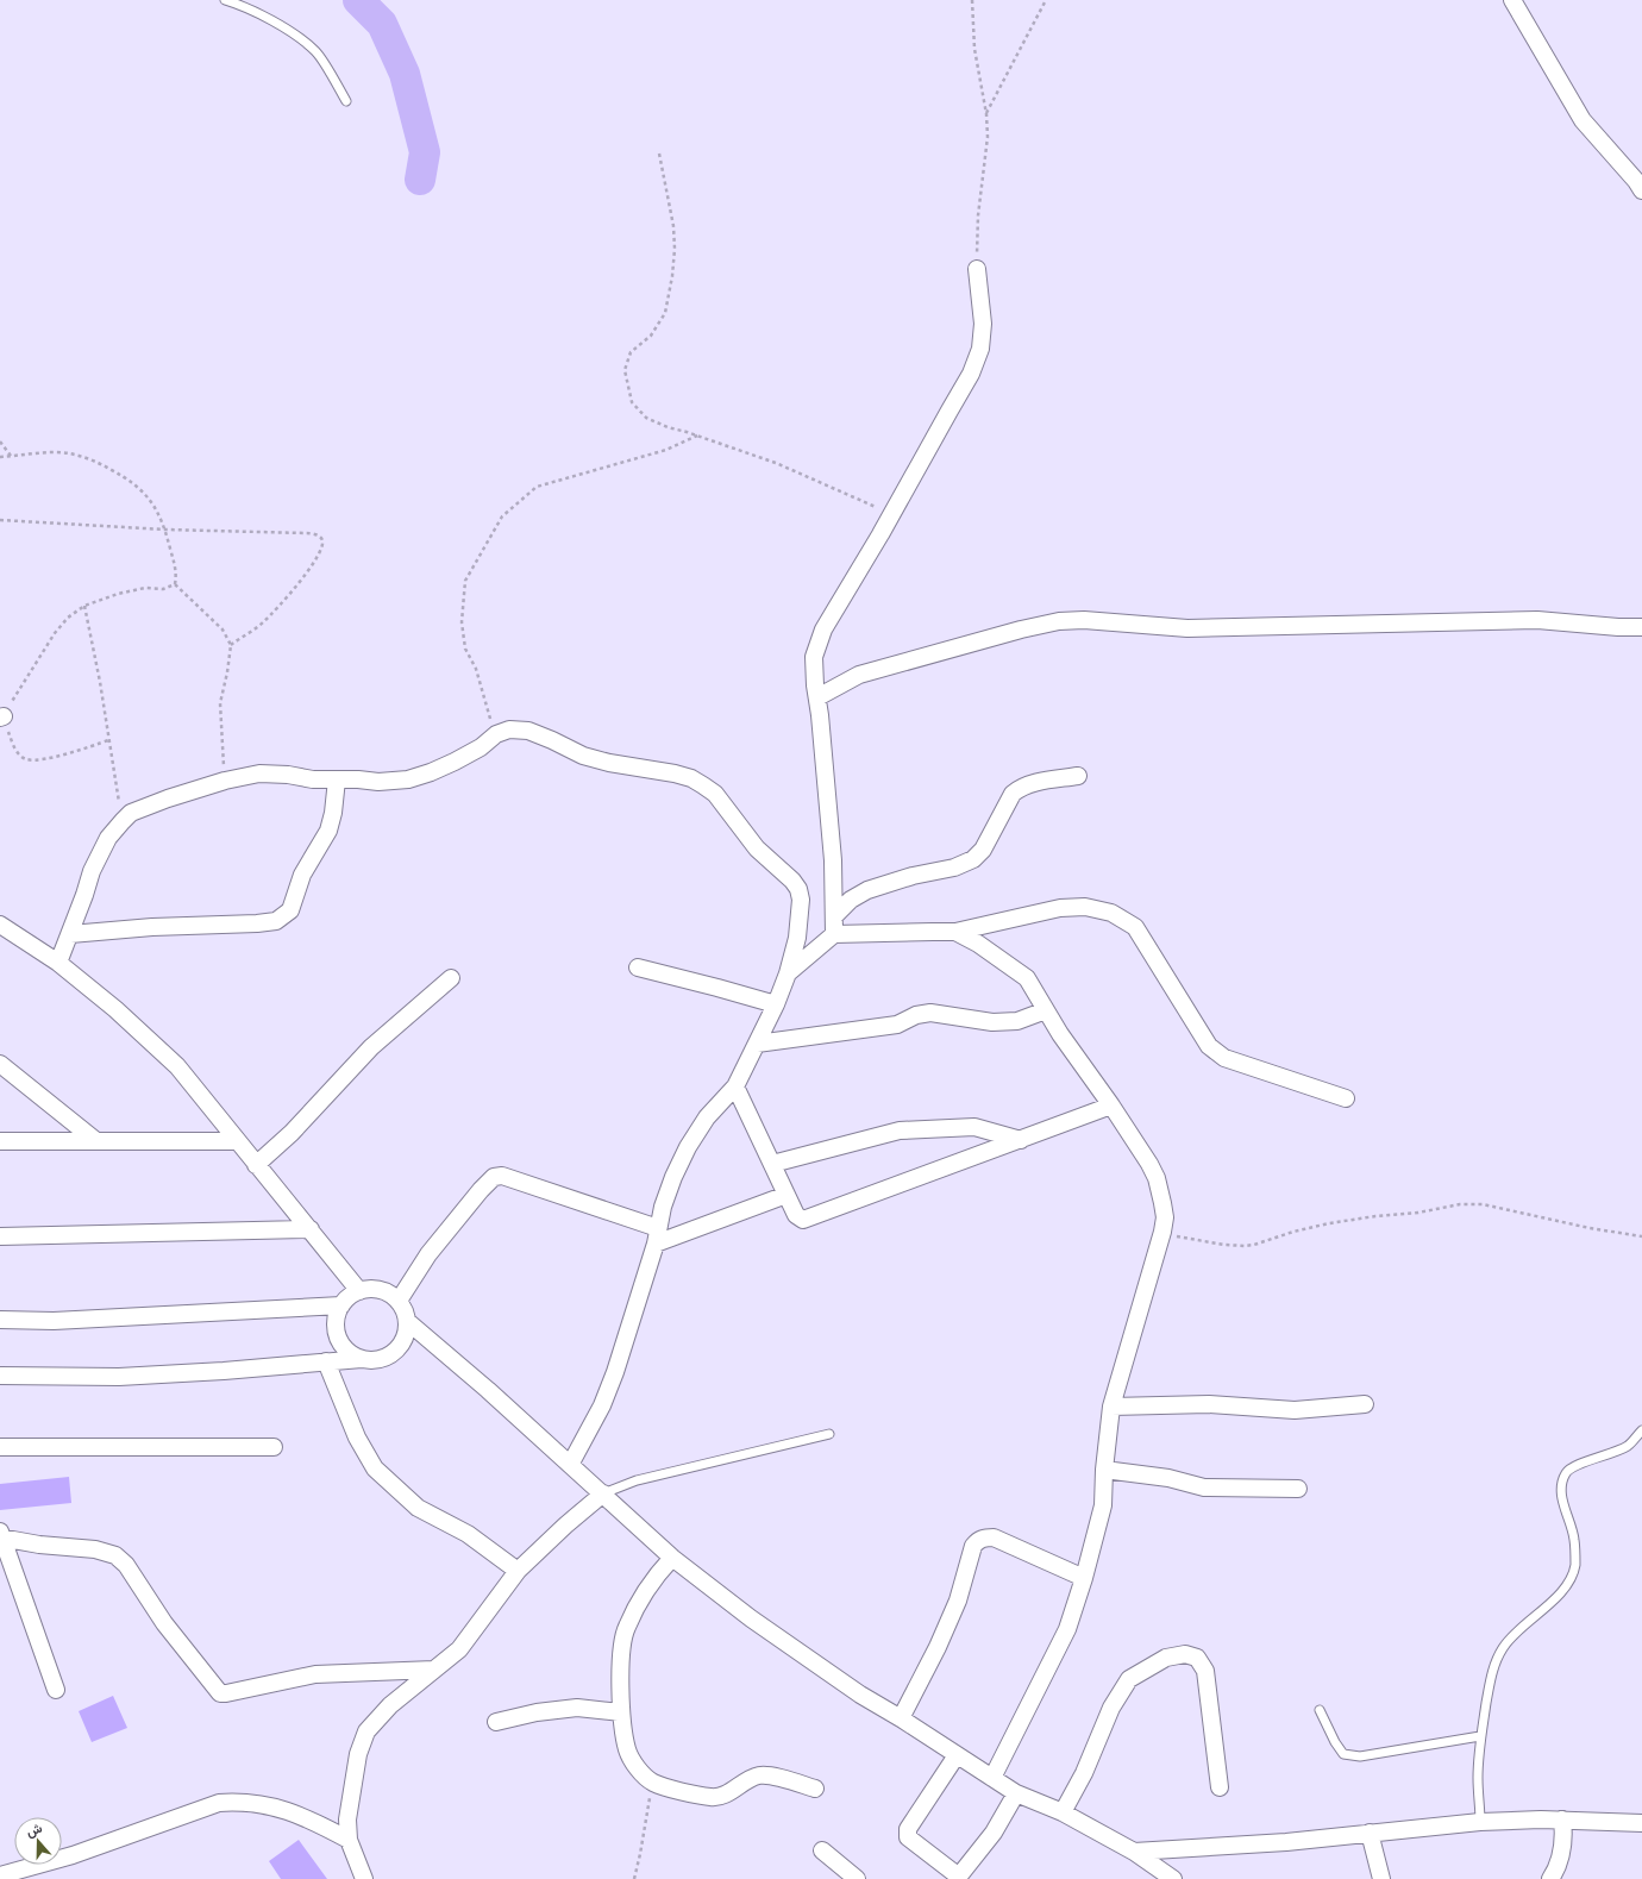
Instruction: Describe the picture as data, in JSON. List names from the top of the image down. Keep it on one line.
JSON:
{"north":"top"}
